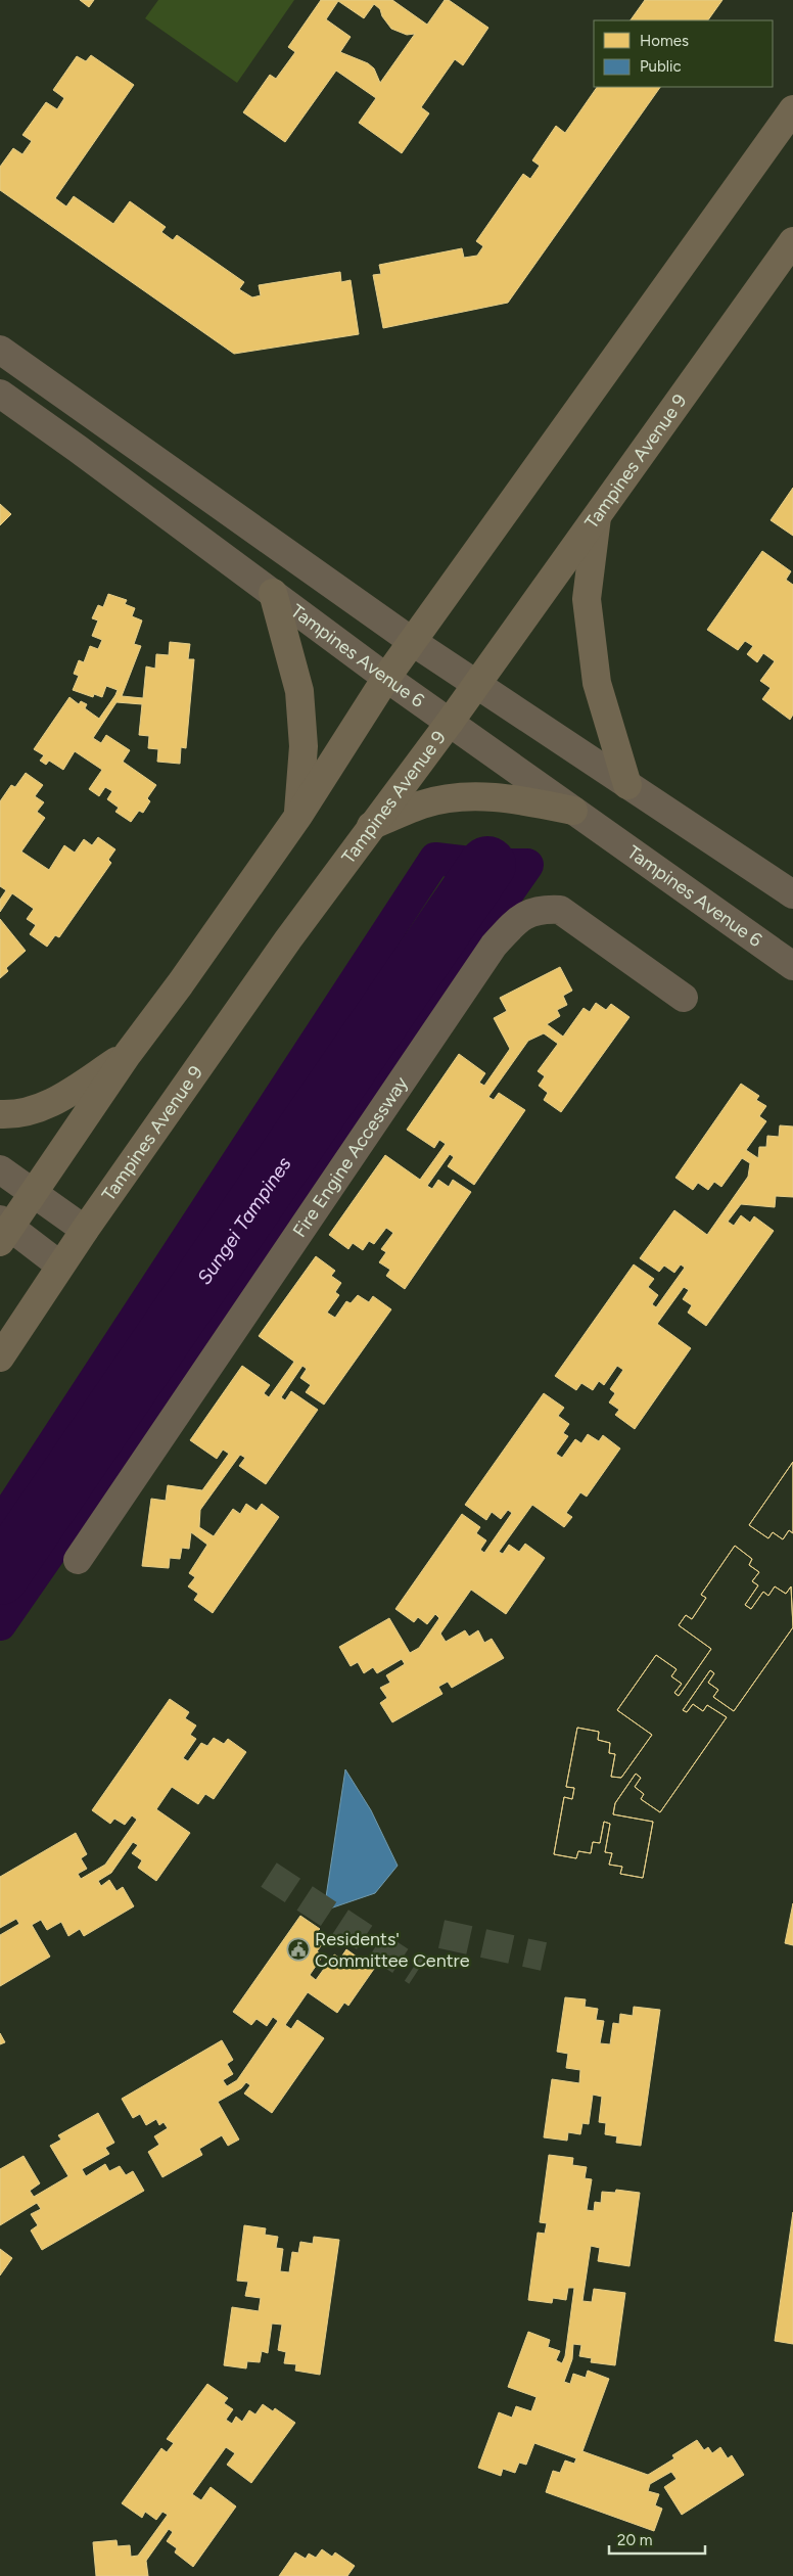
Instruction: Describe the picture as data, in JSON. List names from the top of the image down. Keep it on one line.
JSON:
{"streets":{"main road":["Tampines Avenue 9"],"street":["Tampines Avenue 6","Fire Engine Accessway"]},"crossings":[["Tampines Avenue 9","Tampines Avenue 6"]],"water":["Sungei Tampines"],"places":{"public building":["Residents' Committee Centre"]},"legend":["Homes","Public"],"scale_bar":"20 m"}
